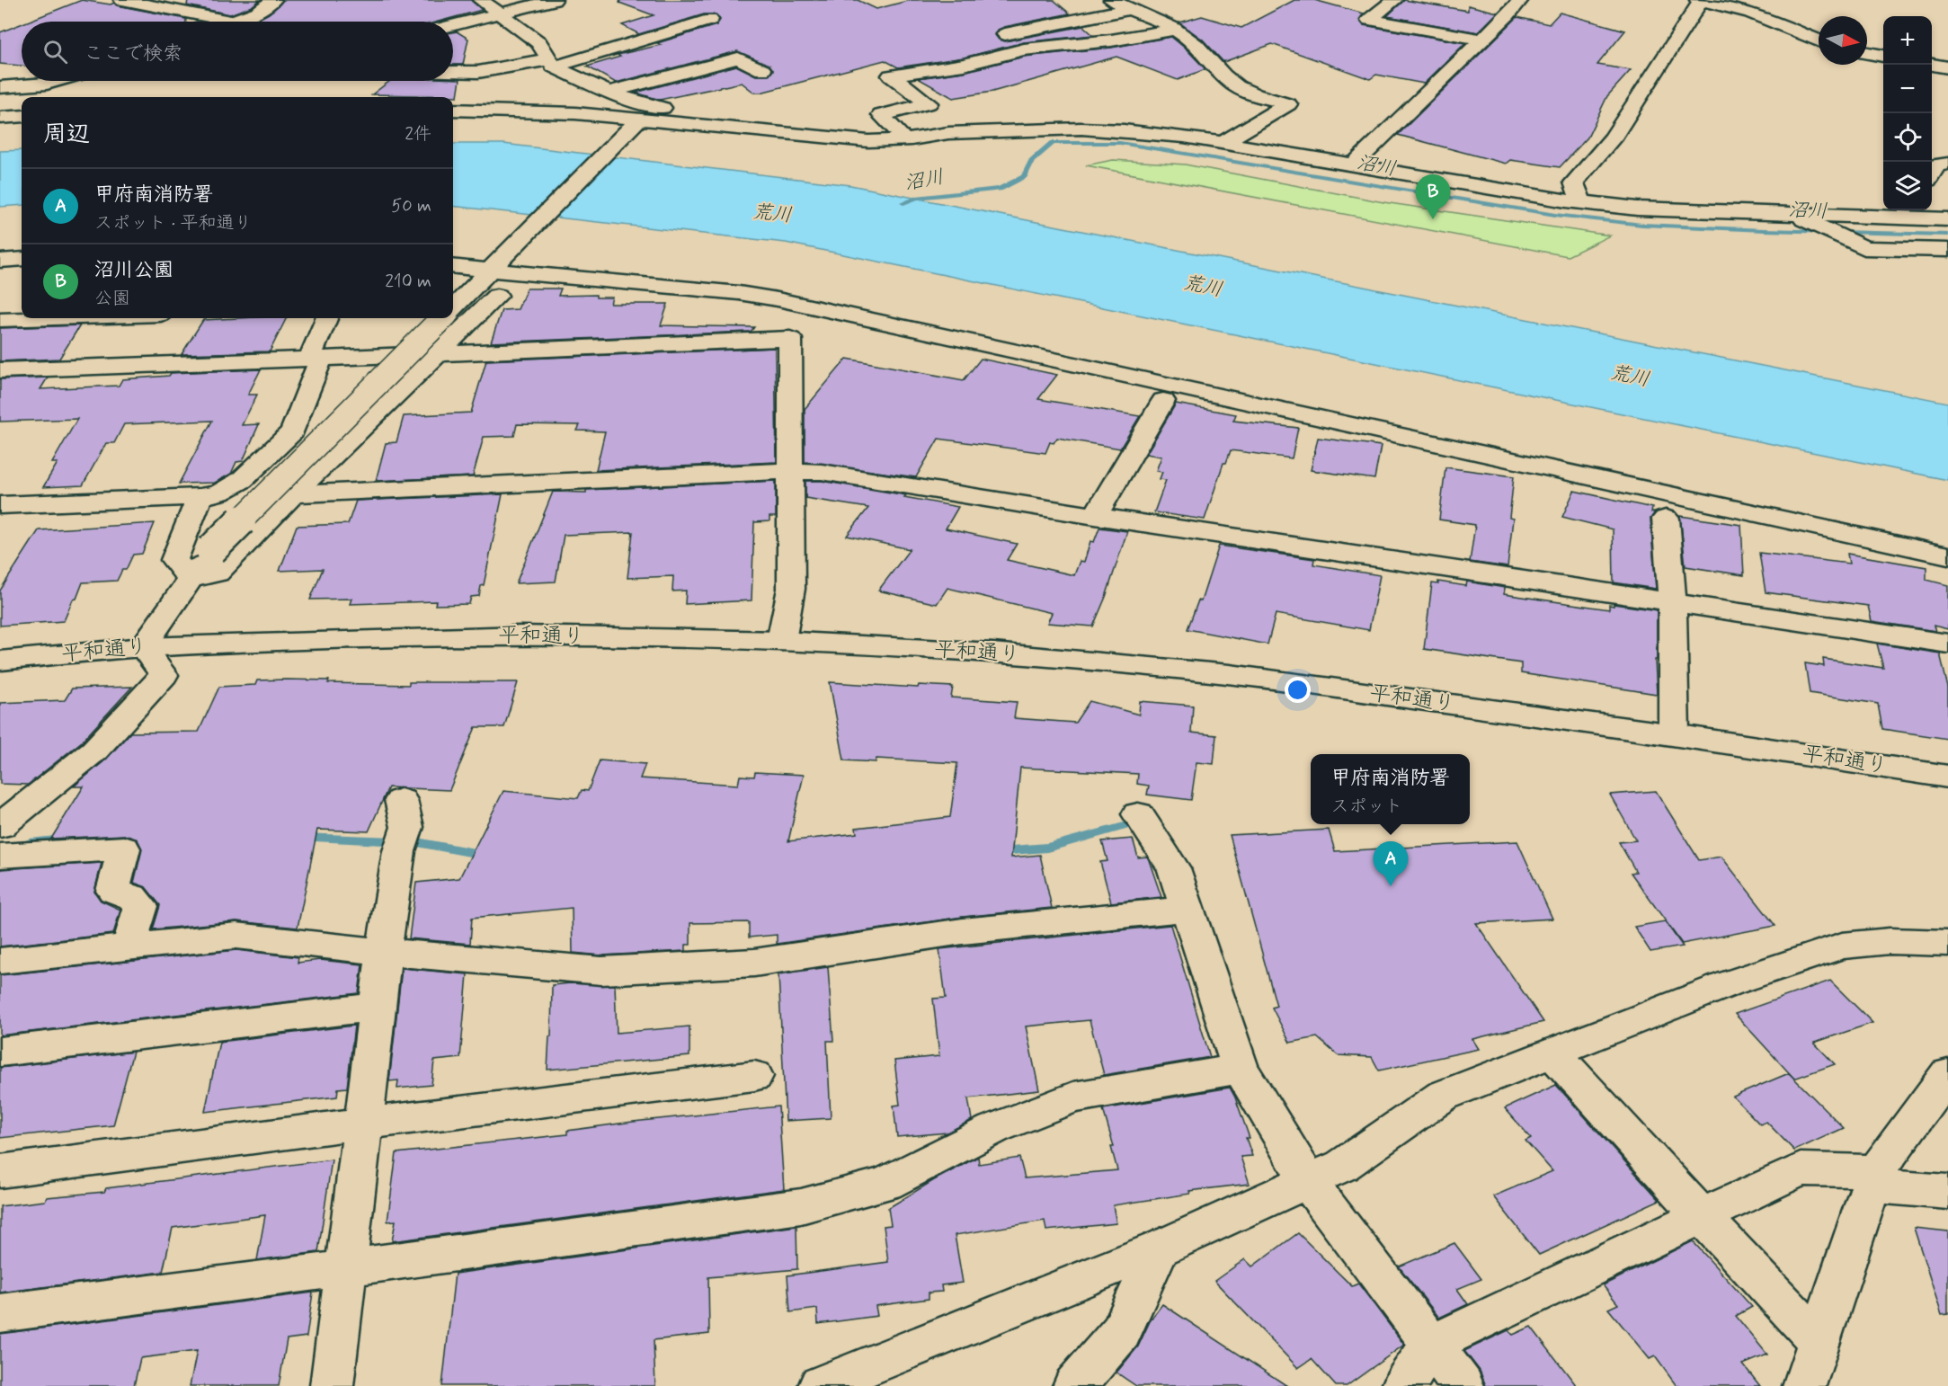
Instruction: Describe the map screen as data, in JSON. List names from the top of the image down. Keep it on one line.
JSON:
{"streets":{"main road":["平和通り"]},"water":["沼川","荒川"],"north":"right","page":{"map_buttons":["+","−"],"search":"ここで検索","heading":["周辺","2件"],"list":[{"mark":"A","name":"甲府南消防署","note":"スポット · 平和通り","value":"50 m"},{"mark":"B","name":"沼川公園","note":"公園","value":"210 m"}],"pins":["B","A"],"popup":["甲府南消防署","スポット"]}}
